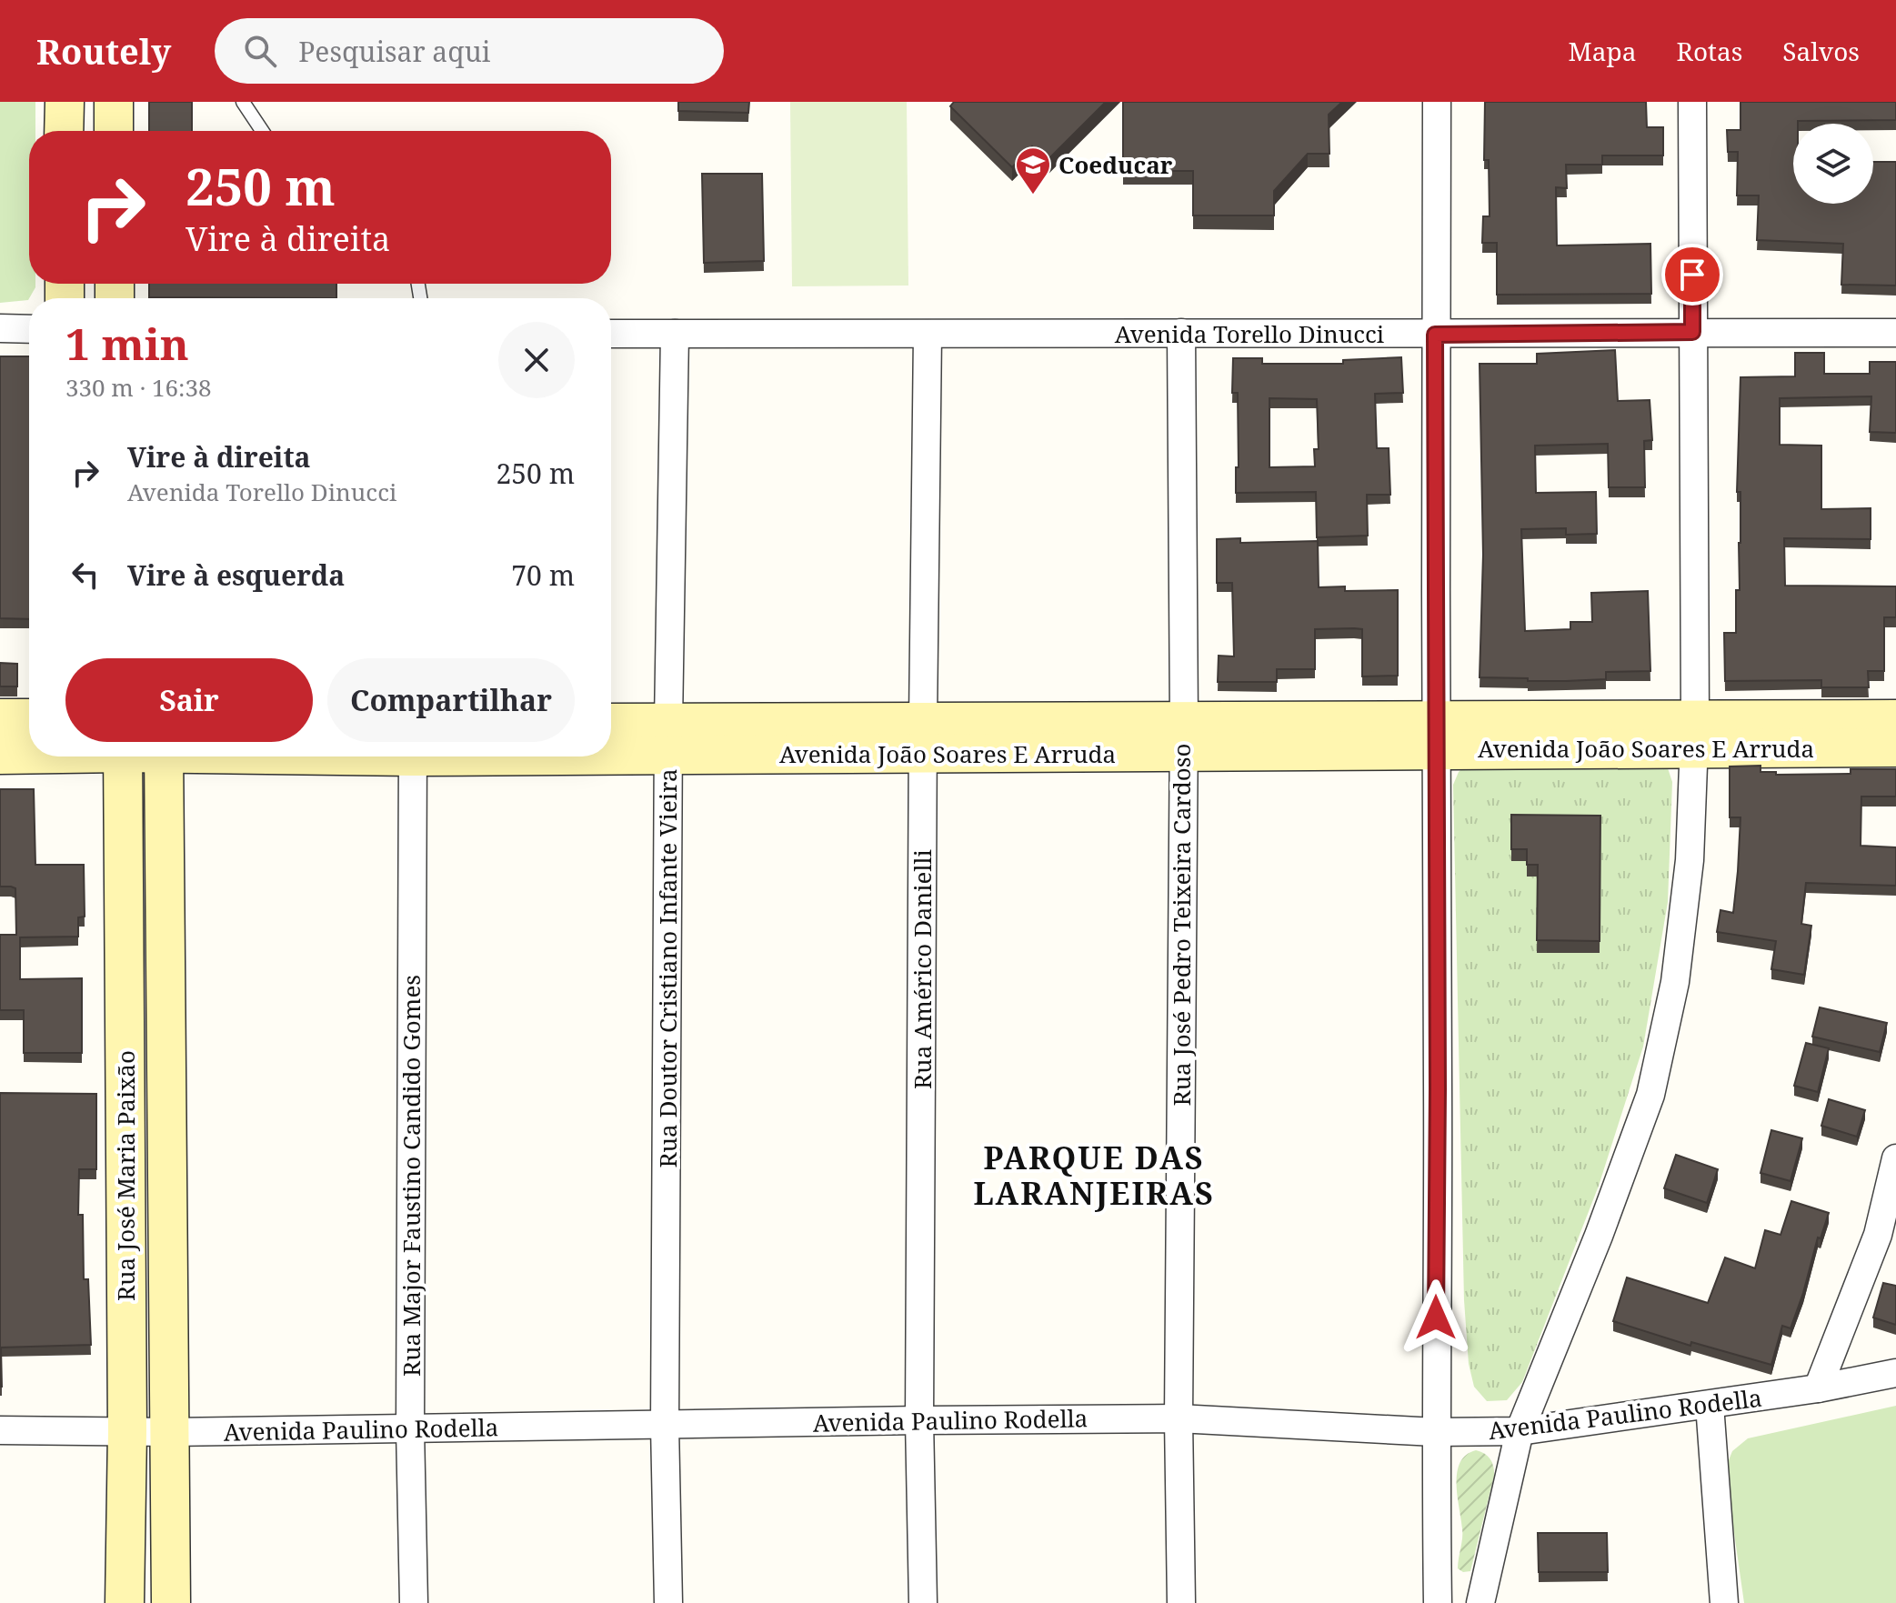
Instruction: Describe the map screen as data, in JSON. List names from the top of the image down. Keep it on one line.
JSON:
{"streets":{"street":["Avenida Torello Dinucci","Avenida João Soares E Arruda","Rua José Pedro Teixeira Cardoso","Rua Doutor Cristiano Infante Vieira","Rua Américo Danielli","Rua José Maria Paixão","Rua Major Faustino Candido Gomes","Avenida Paulino Rodella"]},"crossings":[["Avenida Torello Dinucci","Rua José Pedro Teixeira Cardoso"],["Avenida Torello Dinucci","Rua Doutor Cristiano Infante Vieira"],["Avenida Torello Dinucci","Rua Américo Danielli"],["Avenida João Soares E Arruda","Rua José Pedro Teixeira Cardoso"],["Avenida João Soares E Arruda","Rua Doutor Cristiano Infante Vieira"],["Avenida João Soares E Arruda","Rua Américo Danielli"],["Rua José Pedro Teixeira Cardoso","Avenida Paulino Rodella"],["Rua Doutor Cristiano Infante Vieira","Avenida Paulino Rodella"],["Rua Américo Danielli","Avenida Paulino Rodella"],["Rua José Maria Paixão","Avenida Paulino Rodella"],["Rua Major Faustino Candido Gomes","Avenida Paulino Rodella"]],"districts":["PARQUE DAS LARANJEIRAS"],"places":{"school or university":["Coeducar"]},"page":{"header":"Routely","search":"Pesquisar aqui","nav":["Mapa","Rotas","Salvos"],"turn":["250 m","Vire à direita"],"heading":["1 min","330 m · 16:38"],"list":[{"name":"Vire à direita","note":"Avenida Torello Dinucci","value":"250 m"},{"name":"Vire à esquerda","value":"70 m"}],"buttons":["Sair","Compartilhar"]}}
